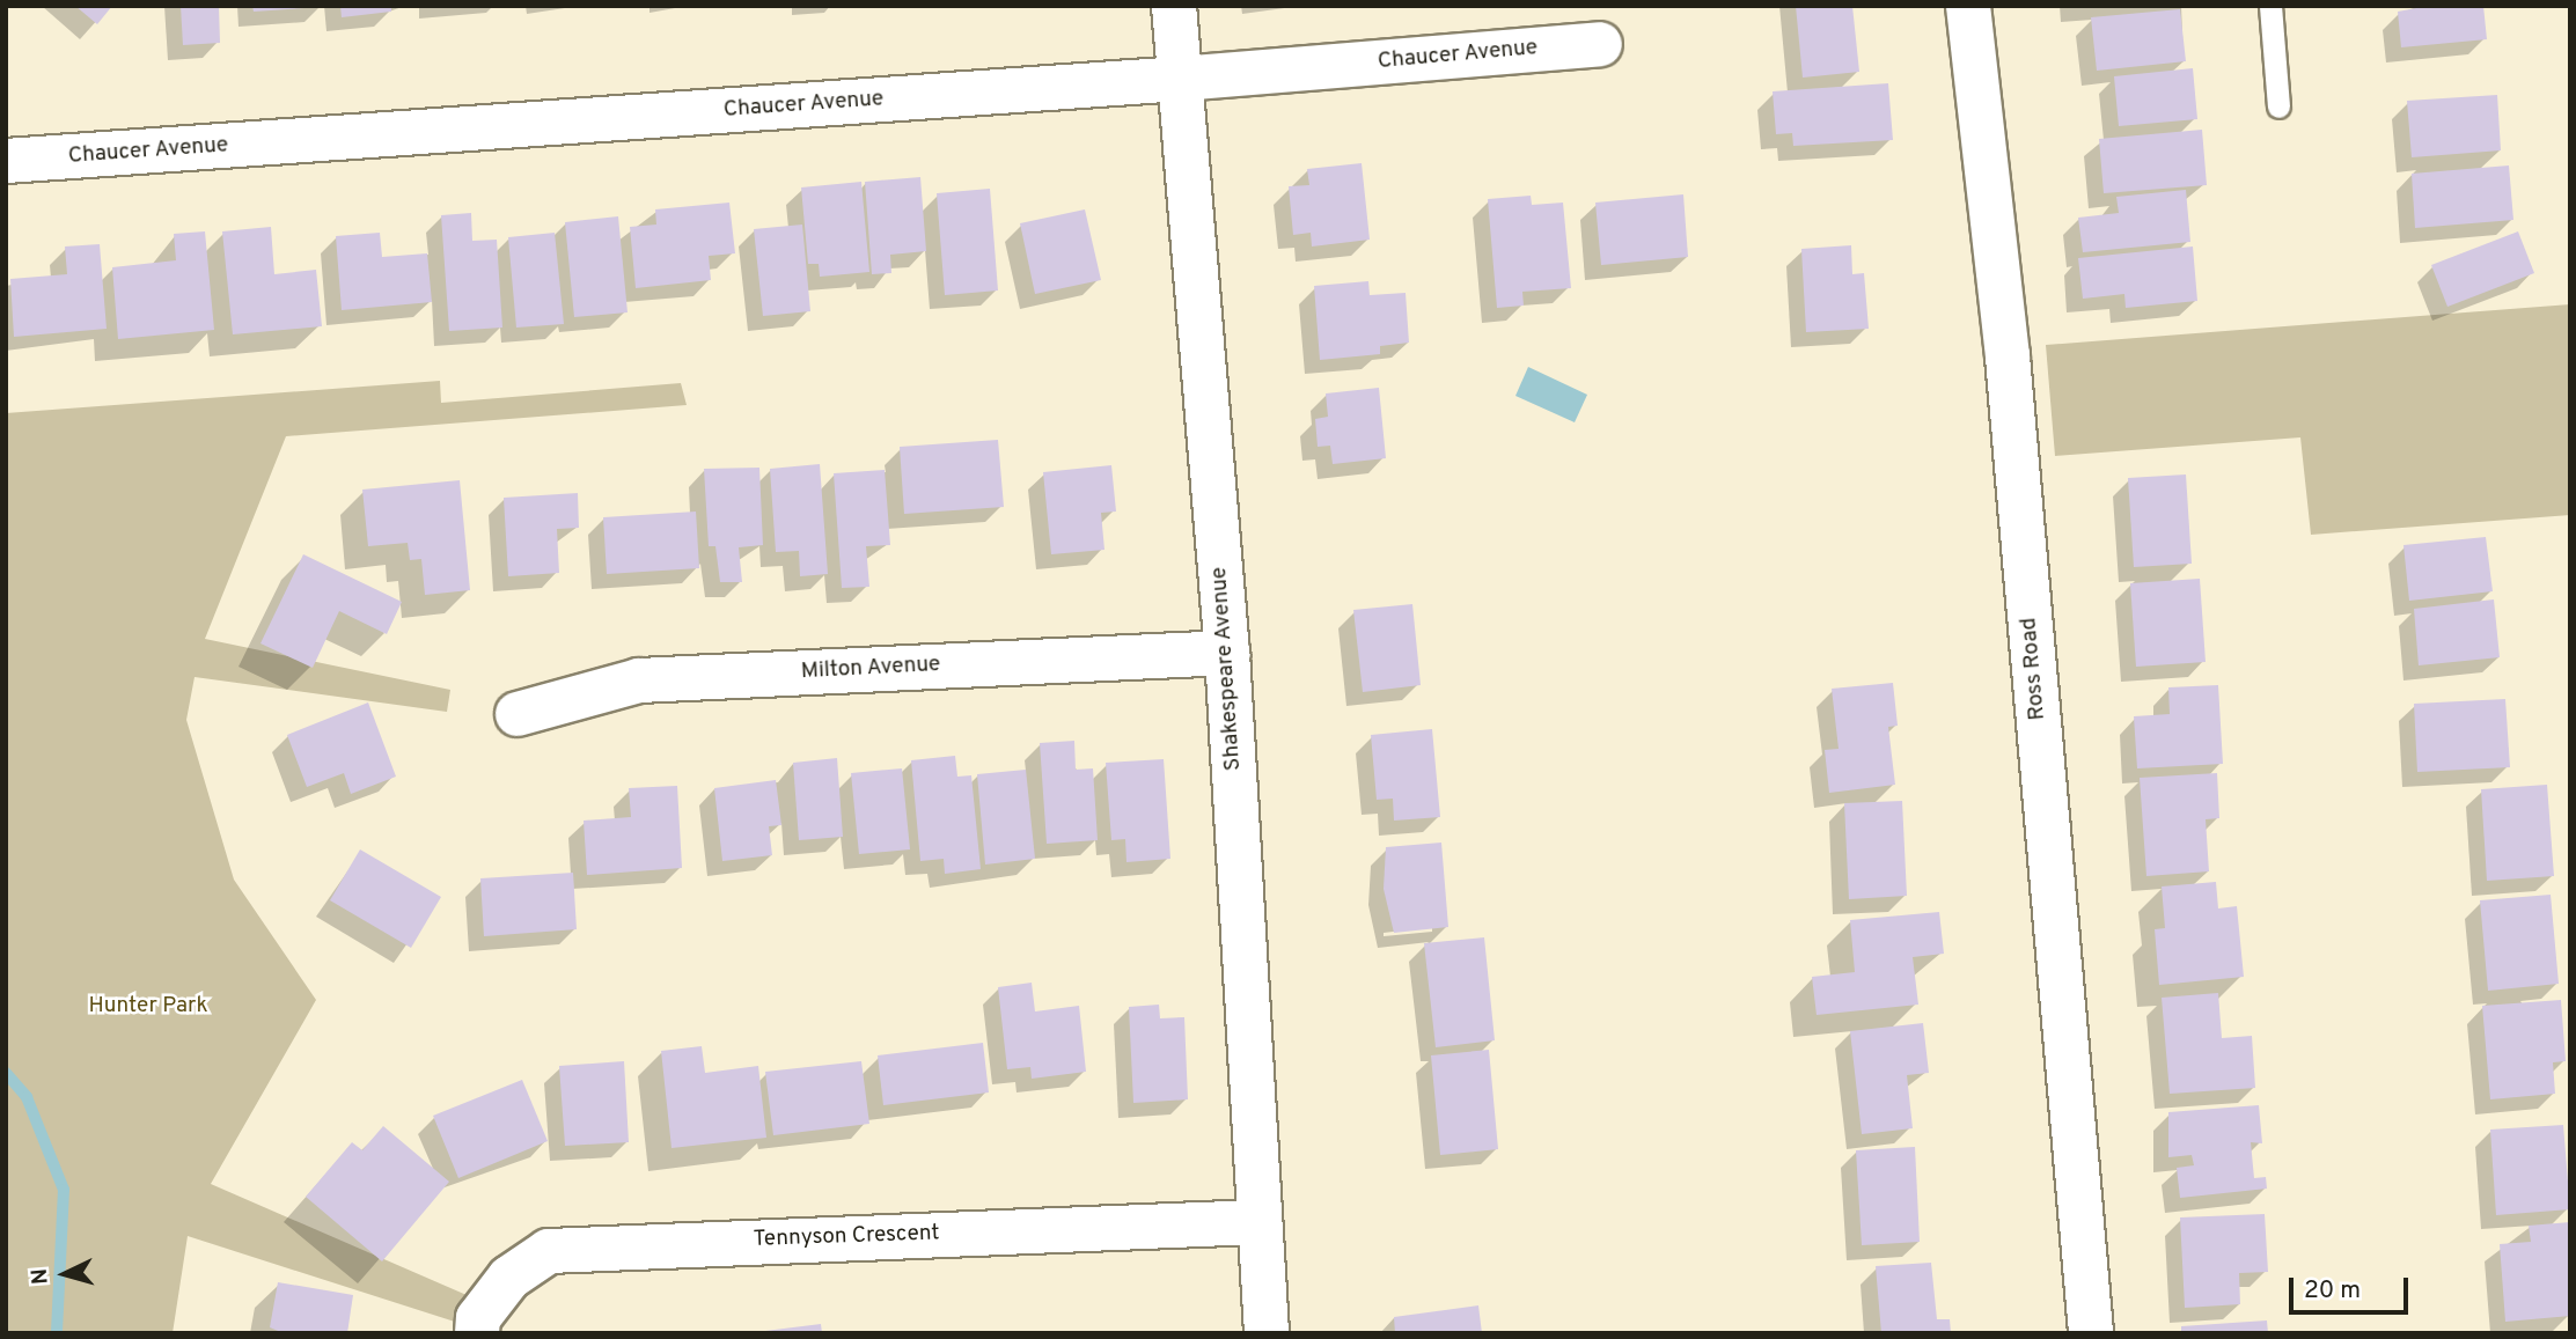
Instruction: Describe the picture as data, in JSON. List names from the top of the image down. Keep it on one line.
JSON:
{"streets":{"street":["Chaucer Avenue","Milton Avenue","Shakespeare Avenue","Ross Road","Tennyson Crescent"]},"crossings":[["Chaucer Avenue","Shakespeare Avenue"],["Milton Avenue","Shakespeare Avenue"],["Shakespeare Avenue","Tennyson Crescent"]],"parks":["Hunter Park"],"scale_bar":"20 m","north":"left"}
